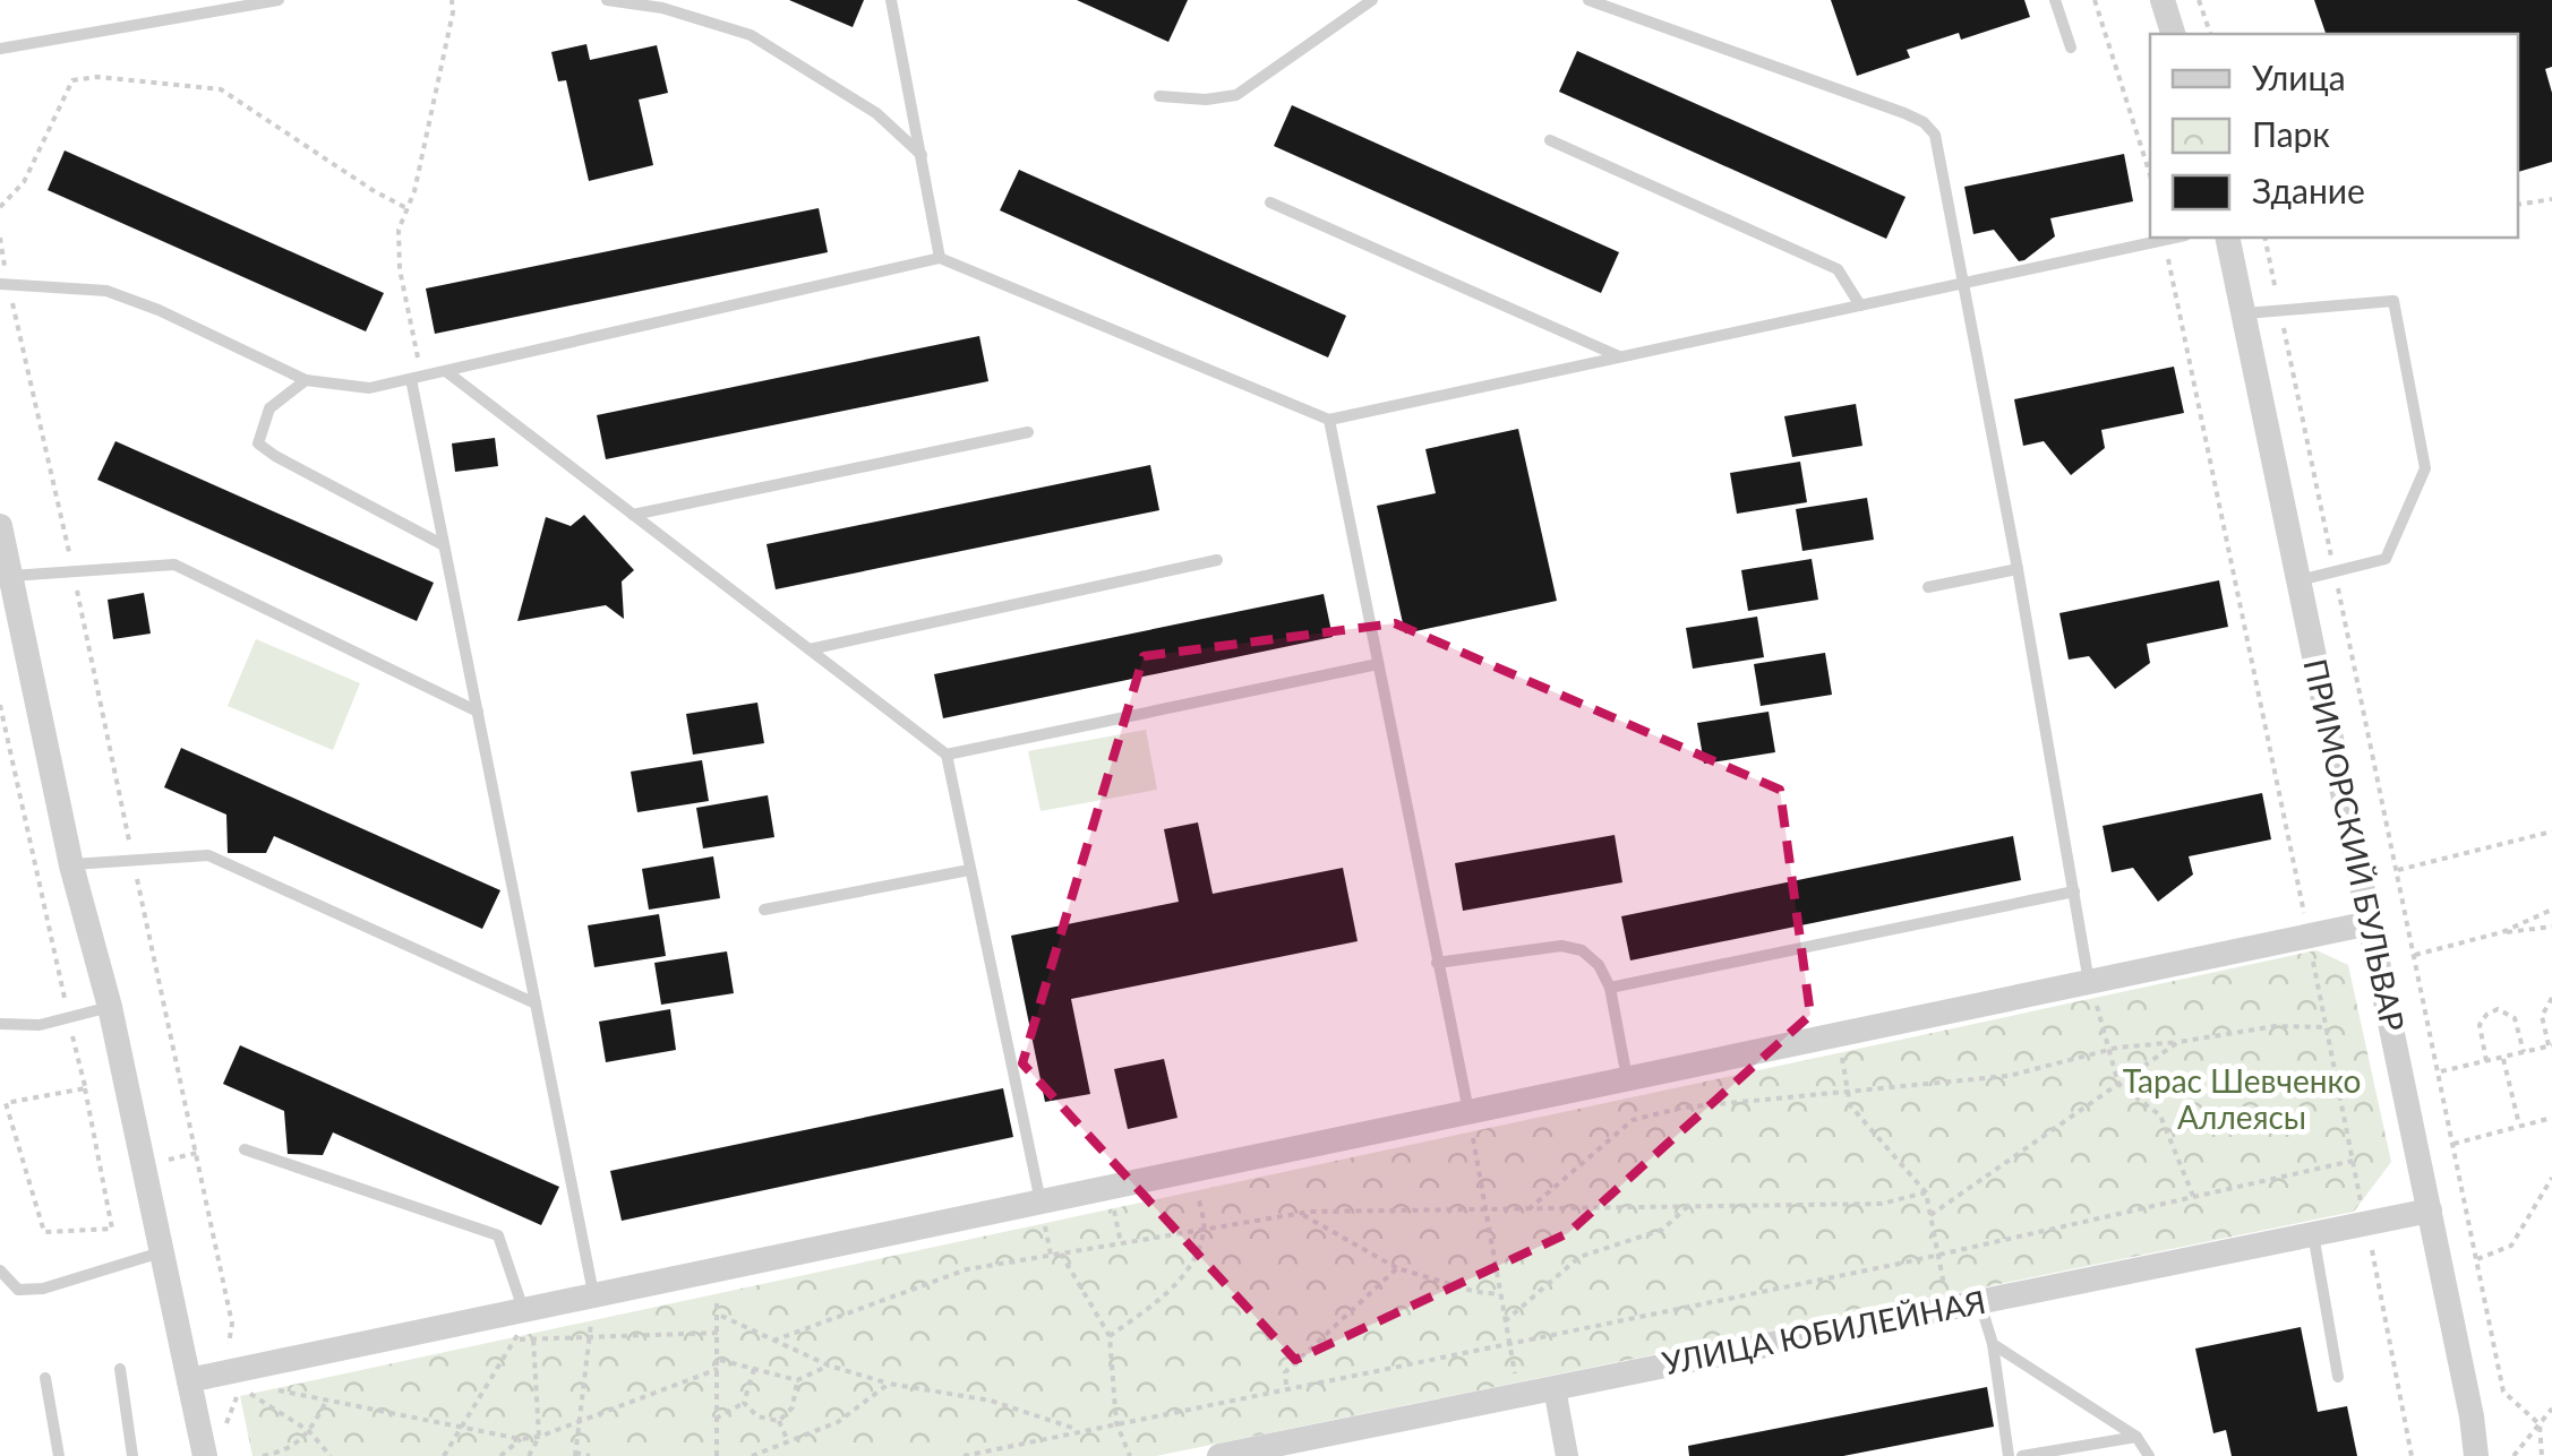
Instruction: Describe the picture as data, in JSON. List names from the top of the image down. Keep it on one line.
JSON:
{"streets":{"street":["ПРИМОРСКИЙ БУЛЬВАР","УЛИЦА ЮБИЛЕЙНАЯ"]},"crossings":[["ПРИМОРСКИЙ БУЛЬВАР","УЛИЦА ЮБИЛЕЙНАЯ"]],"parks":["Тарас Шевченко Аллеясы"],"legend":["Улица","Парк","Здание"]}
